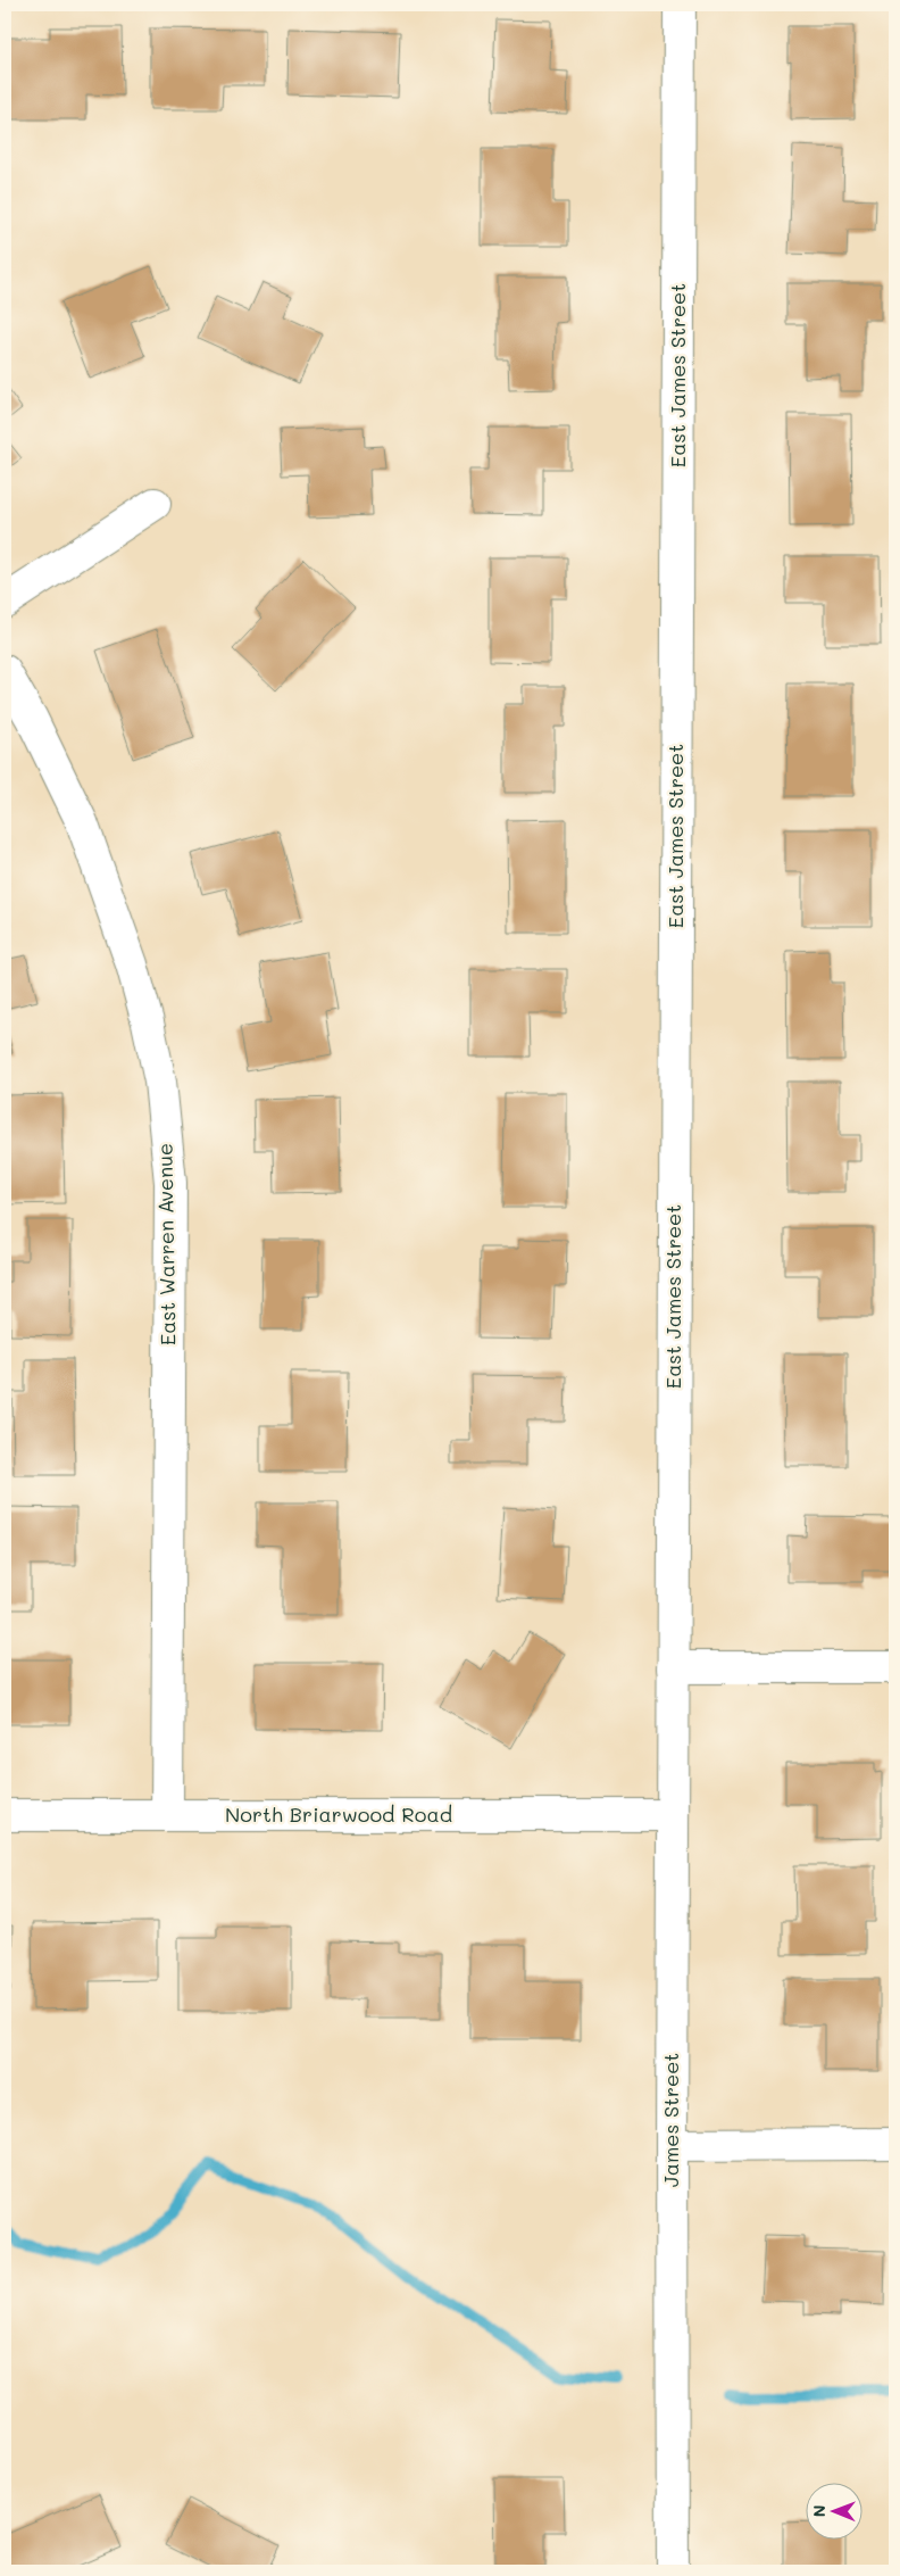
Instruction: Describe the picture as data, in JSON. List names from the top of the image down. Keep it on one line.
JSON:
{"streets":{"street":["East James Street","East Warren Avenue","North Briarwood Road","James Street"]},"crossings":[["East James Street","James Street"],["East Warren Avenue","North Briarwood Road"],["North Briarwood Road","James Street"]],"north":"left"}
